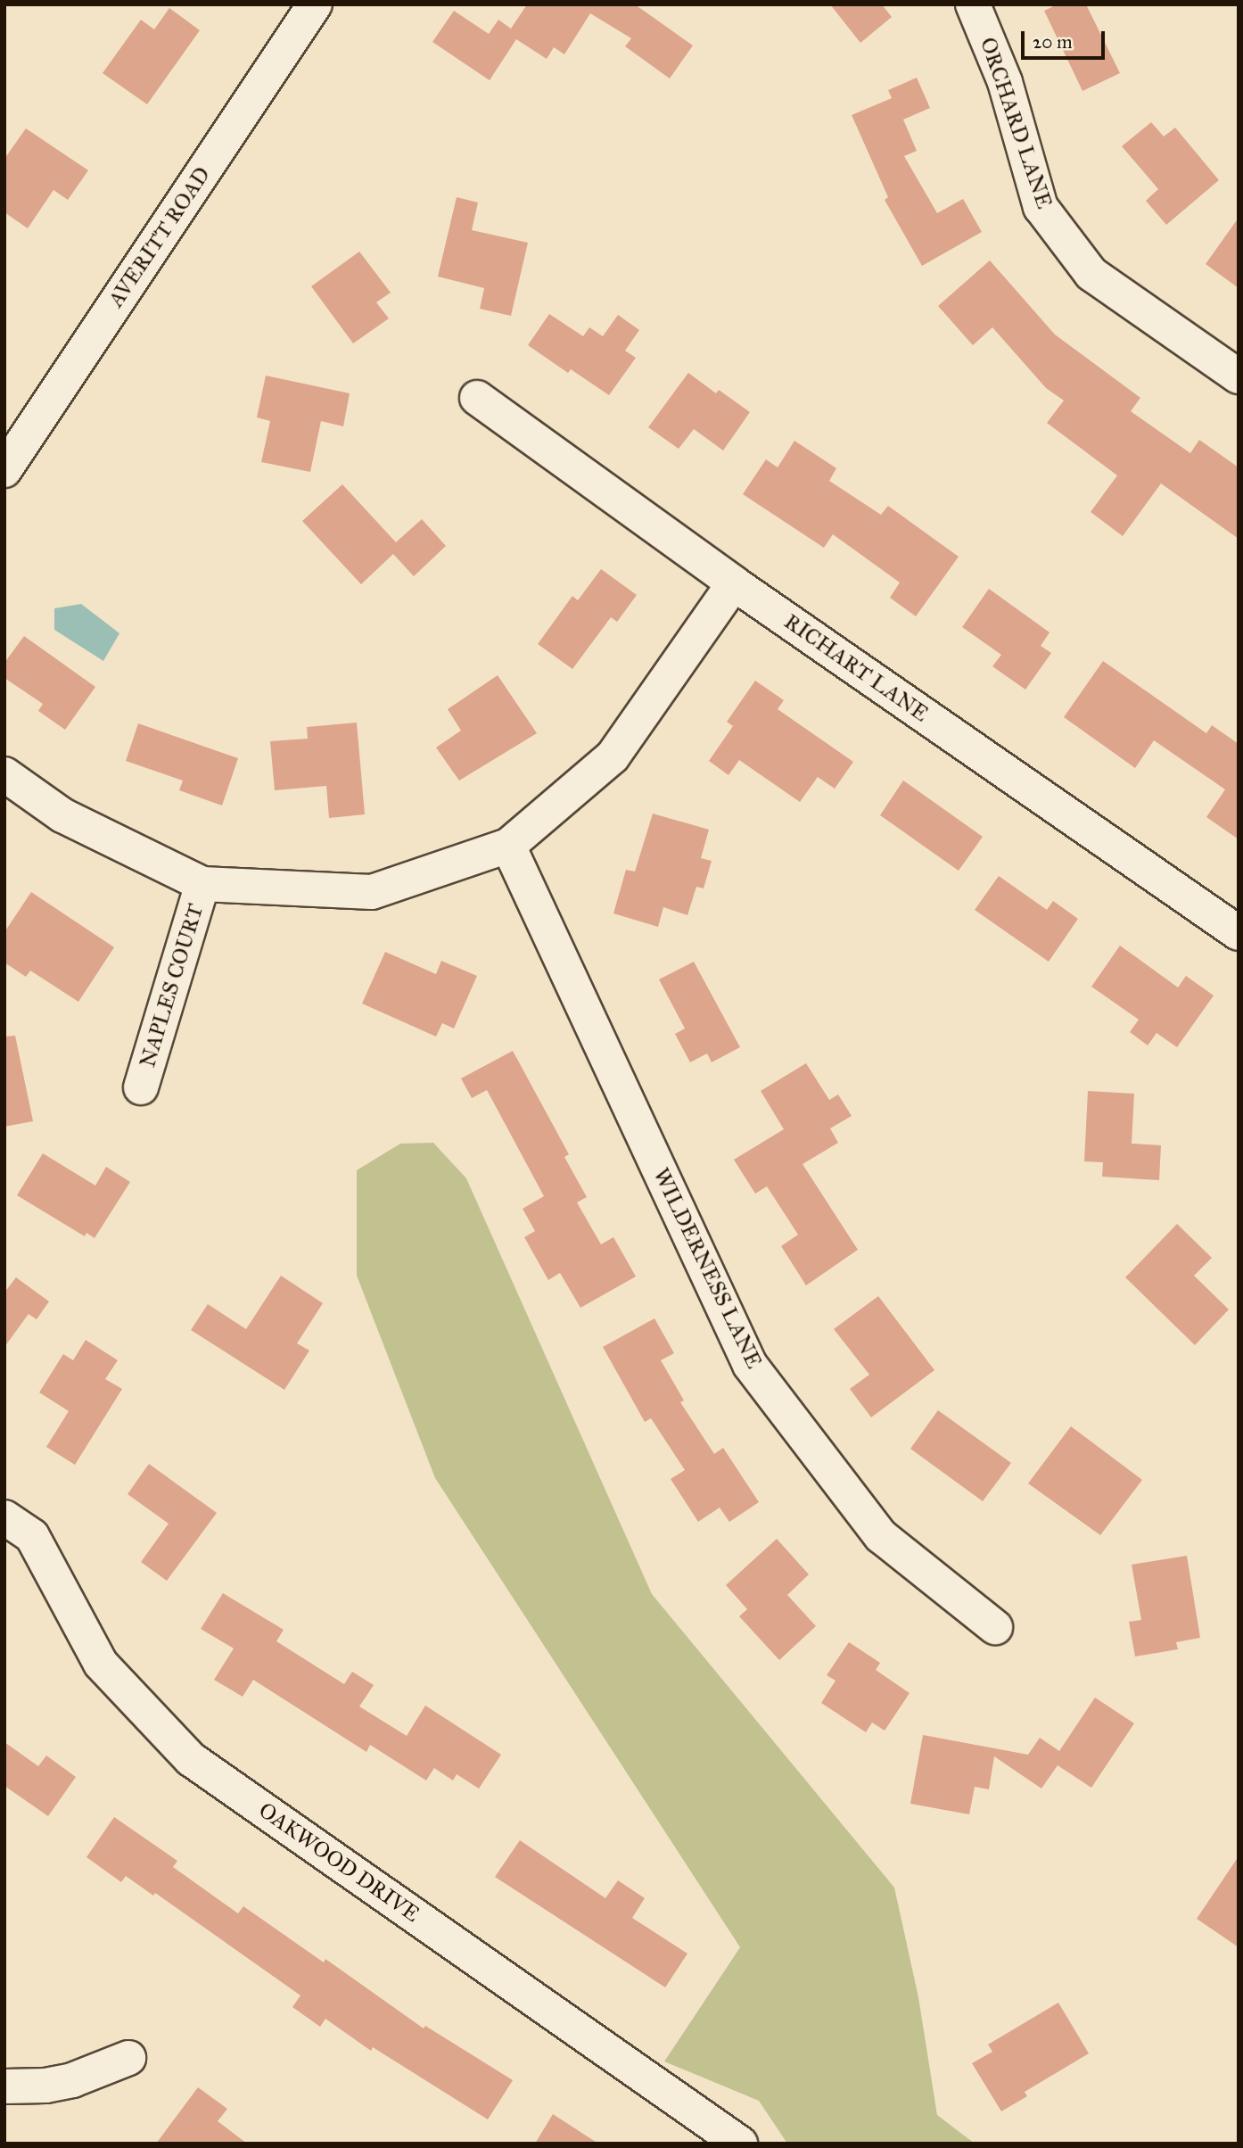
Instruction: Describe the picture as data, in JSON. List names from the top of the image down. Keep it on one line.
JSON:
{"streets":{"street":["ORCHARD LANE","AVERITT ROAD","RICHART LANE","NAPLES COURT","WILDERNESS LANE","OAKWOOD DRIVE"]},"scale_bar":"20 m"}
